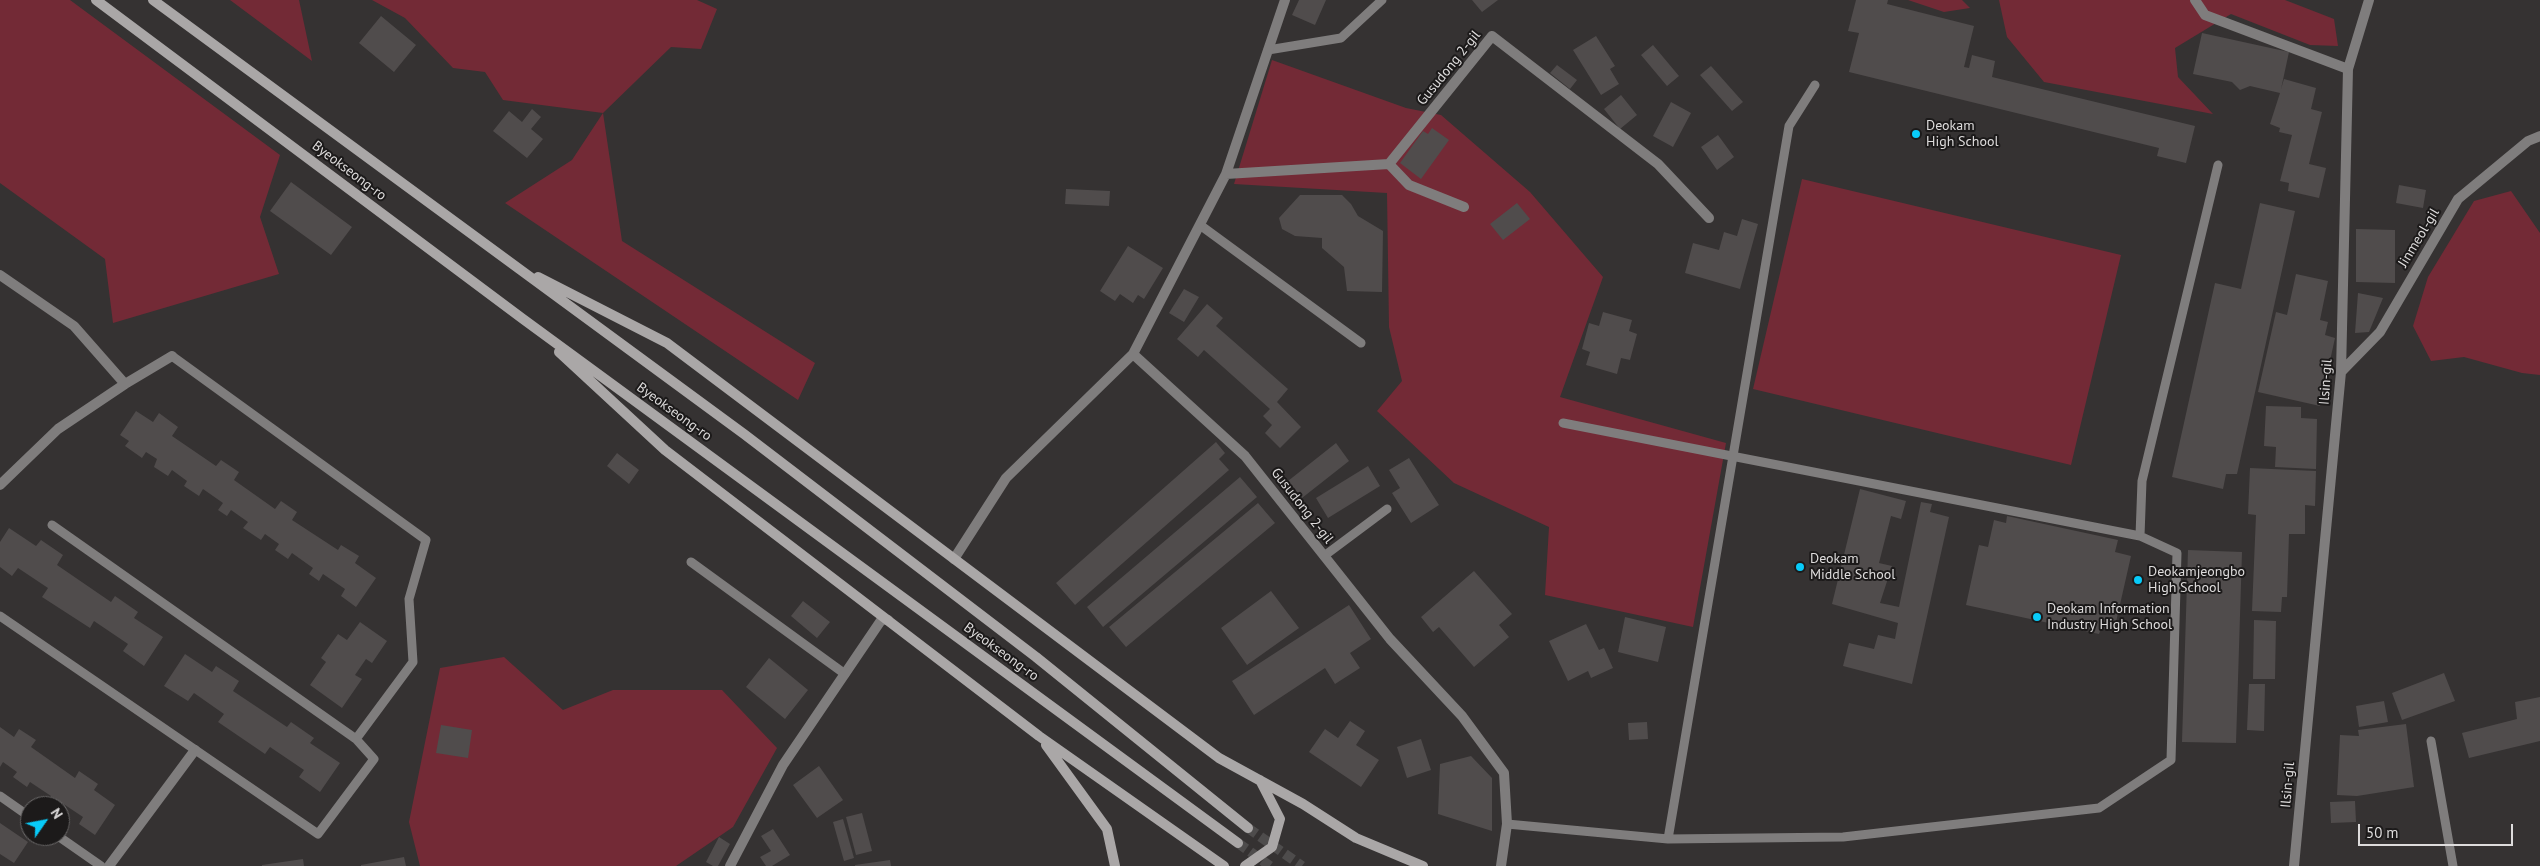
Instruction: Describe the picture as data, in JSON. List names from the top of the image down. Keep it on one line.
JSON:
{"streets":{"main road":["Byeokseong-ro"],"street":["Gusudong 2-gil","Jinmeol-gil","Ilsin-gil"]},"crossings":[["Jinmeol-gil","Ilsin-gil"]],"places":["Deokam High School","Deokam Middle School","Deokamjeongbo High School","Deokam Information Industry High School"],"scale_bar":"50 m","north":"top right"}
